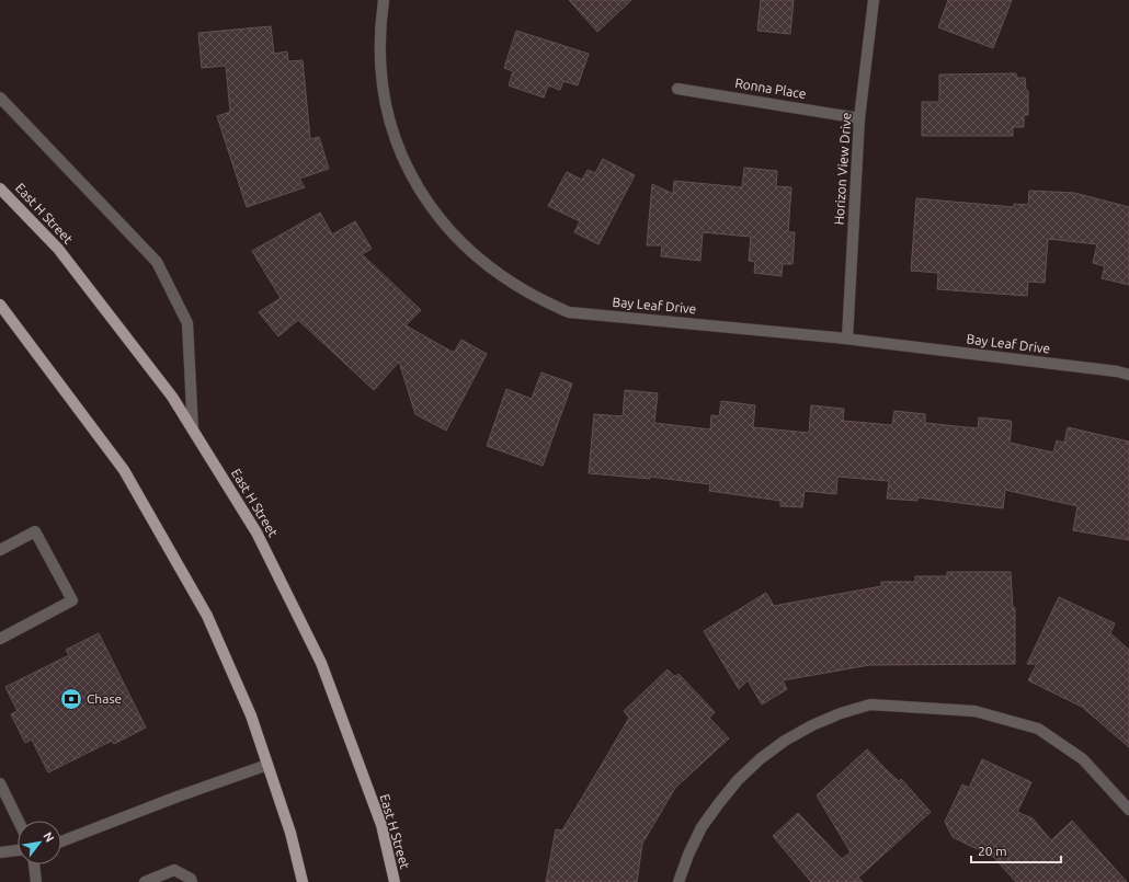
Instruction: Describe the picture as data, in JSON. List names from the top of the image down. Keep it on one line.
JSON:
{"streets":{"main road":["East H Street"],"street":["Ronna Place","Horizon View Drive","Bay Leaf Drive"]},"crossings":[["Ronna Place","Horizon View Drive"],["Horizon View Drive","Bay Leaf Drive"]],"places":{"bank":["Chase"]},"scale_bar":"20 m","north":"top right"}
